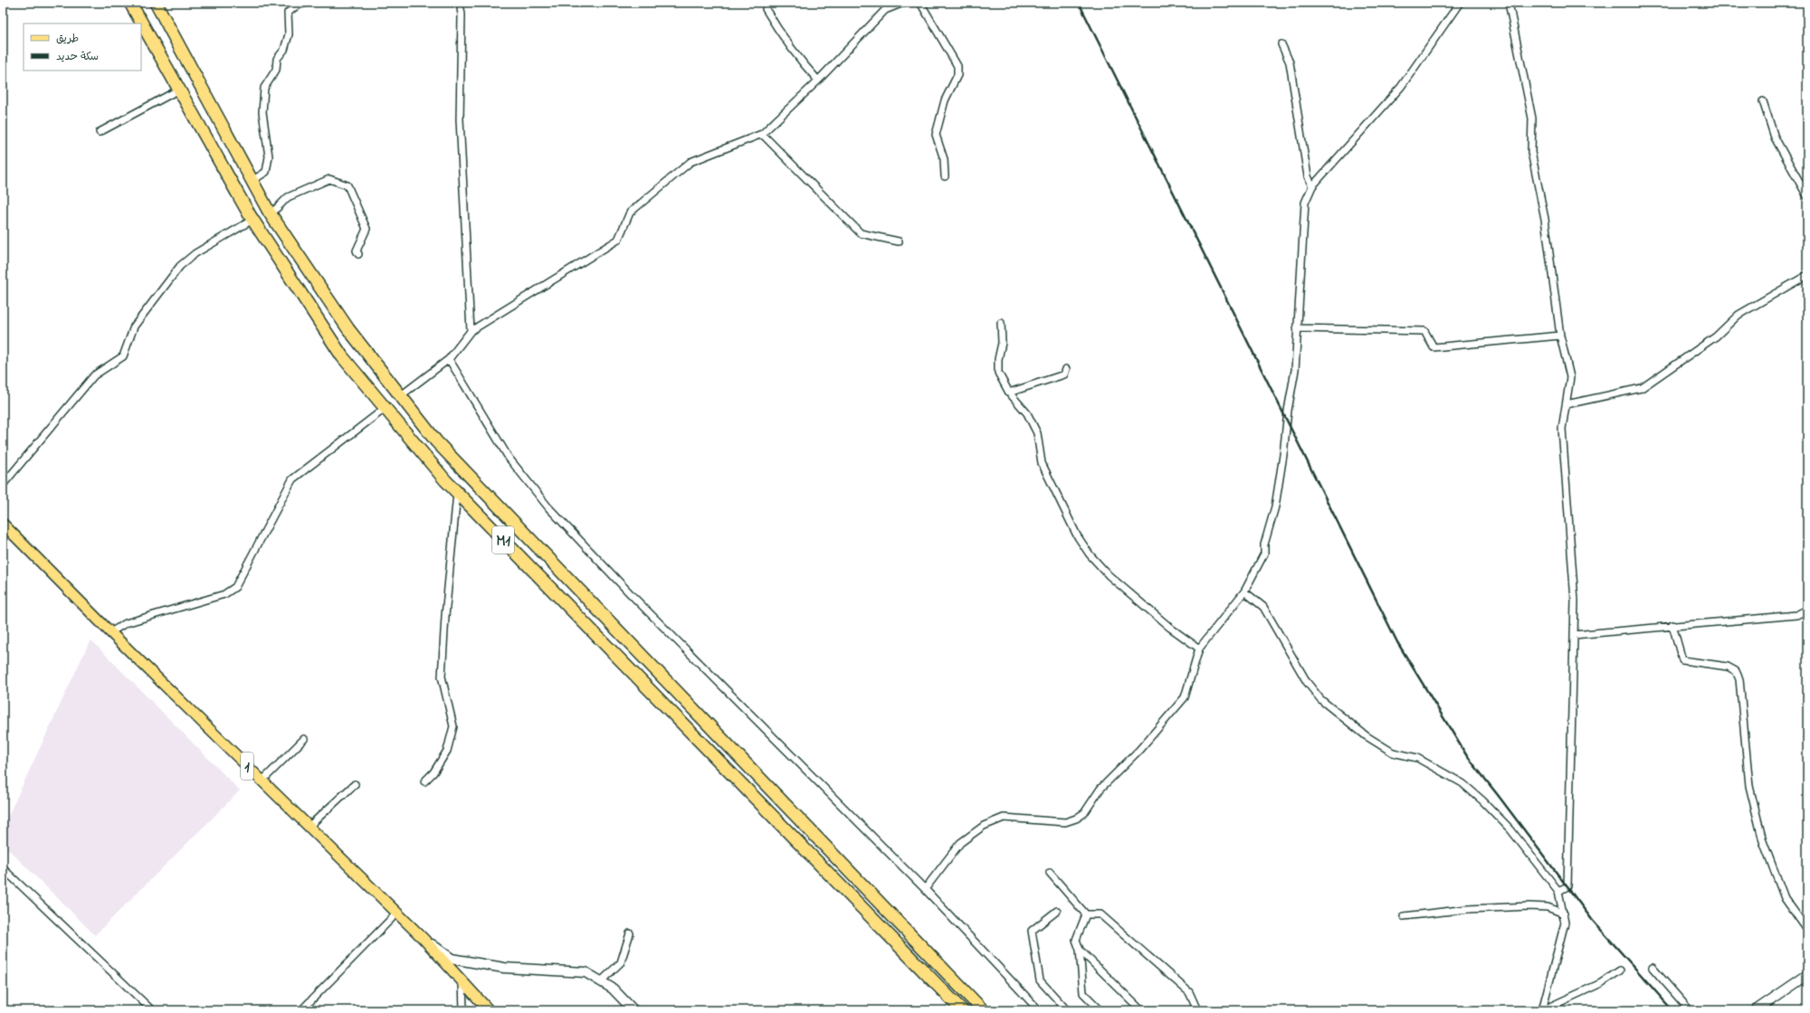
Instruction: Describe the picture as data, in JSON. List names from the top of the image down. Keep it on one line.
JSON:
{"streets":{"highway":["M1"],"main road":["1"]},"legend":["طريق","سكة حديد"]}
